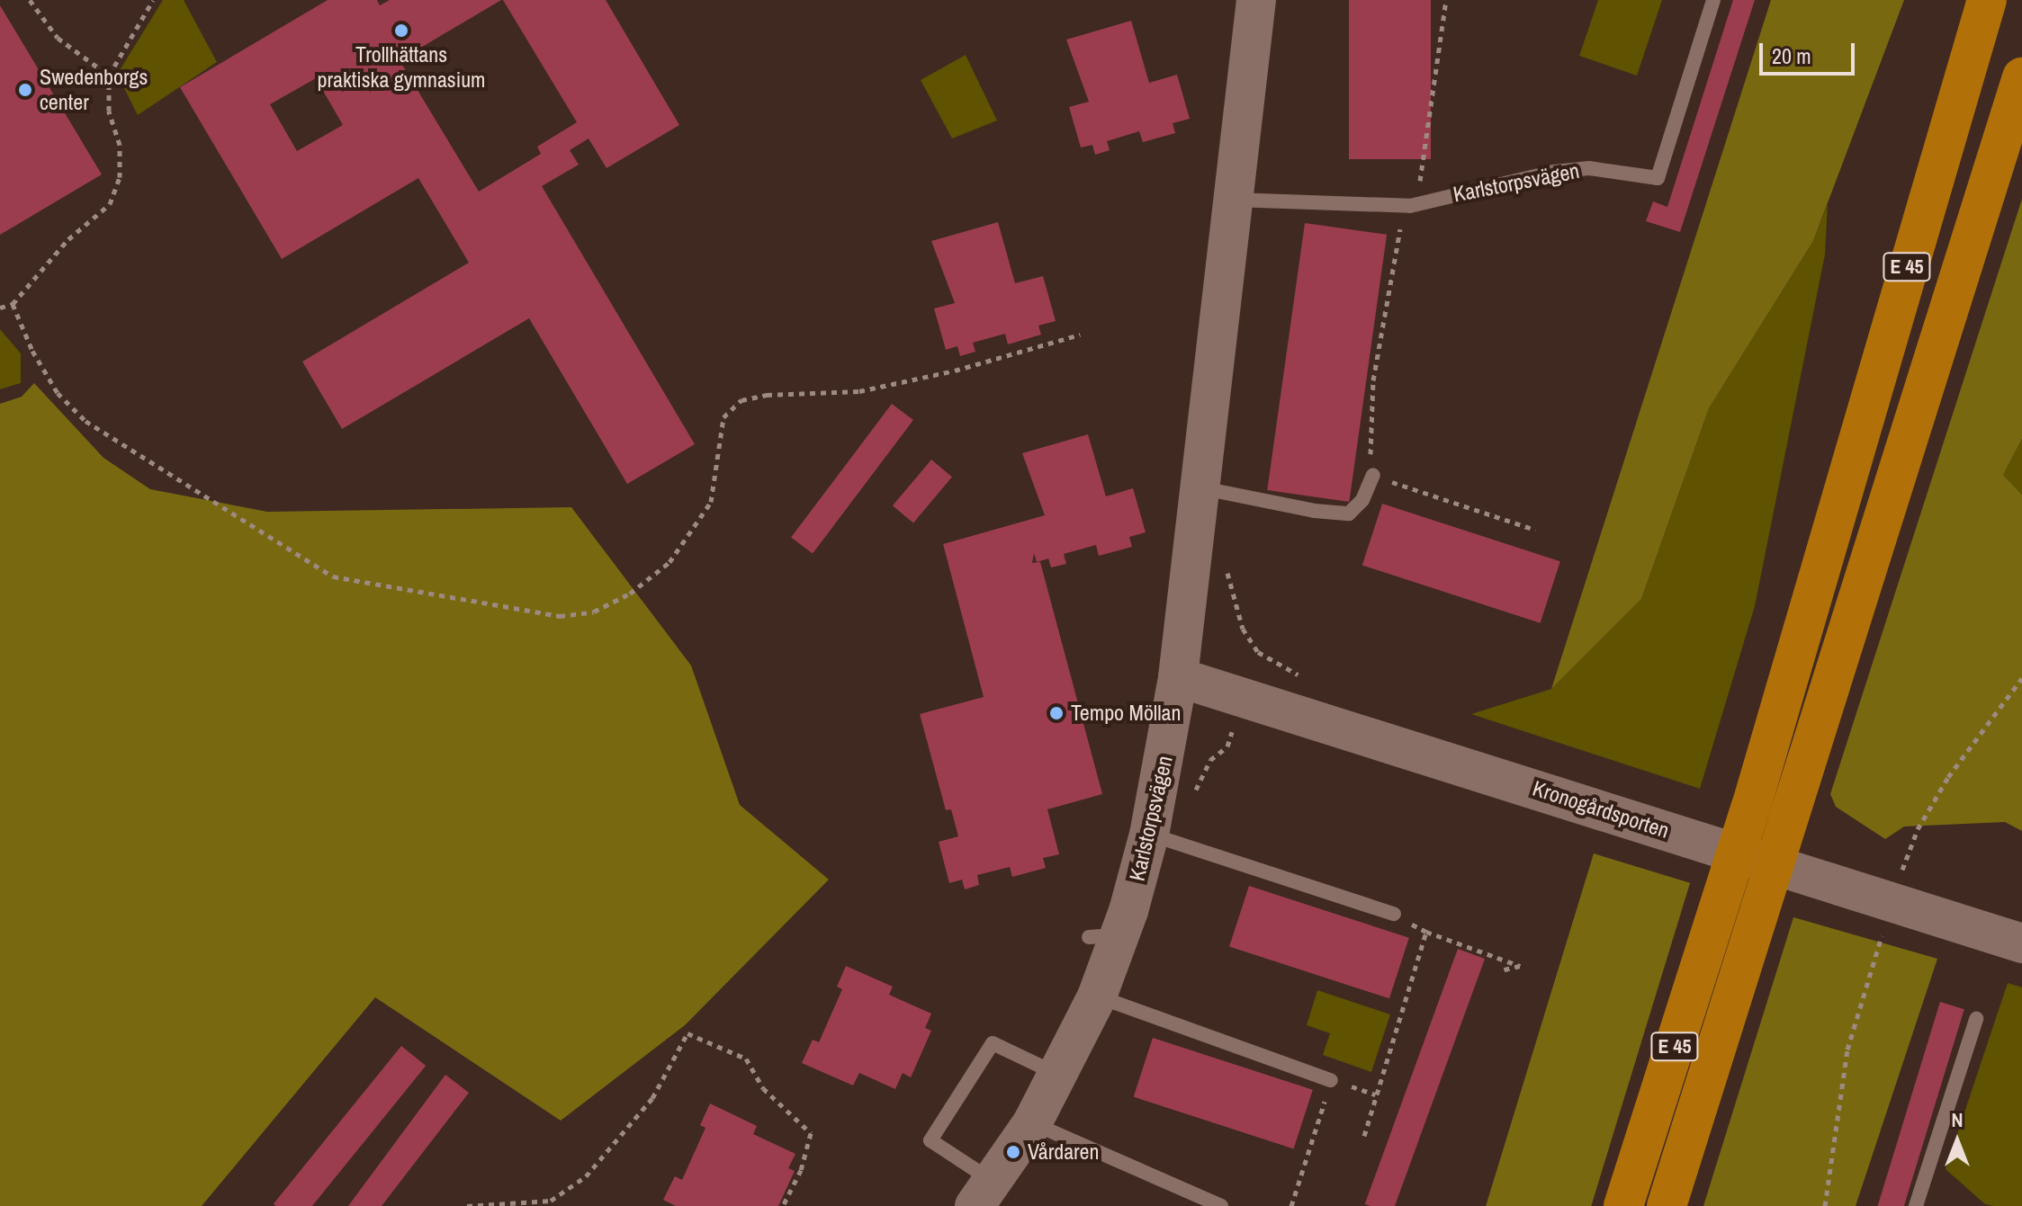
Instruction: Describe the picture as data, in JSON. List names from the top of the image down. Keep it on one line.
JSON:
{"streets":{"highway":["E 45"],"street":["Karlstorpsvägen","Kronogårdsporten"]},"crossings":[["Karlstorpsvägen","Kronogårdsporten"]],"places":["Trollhättans praktiska gymnasium","Swedenborgs center","Tempo Möllan","Vårdaren"],"scale_bar":"20 m","north":"top"}
